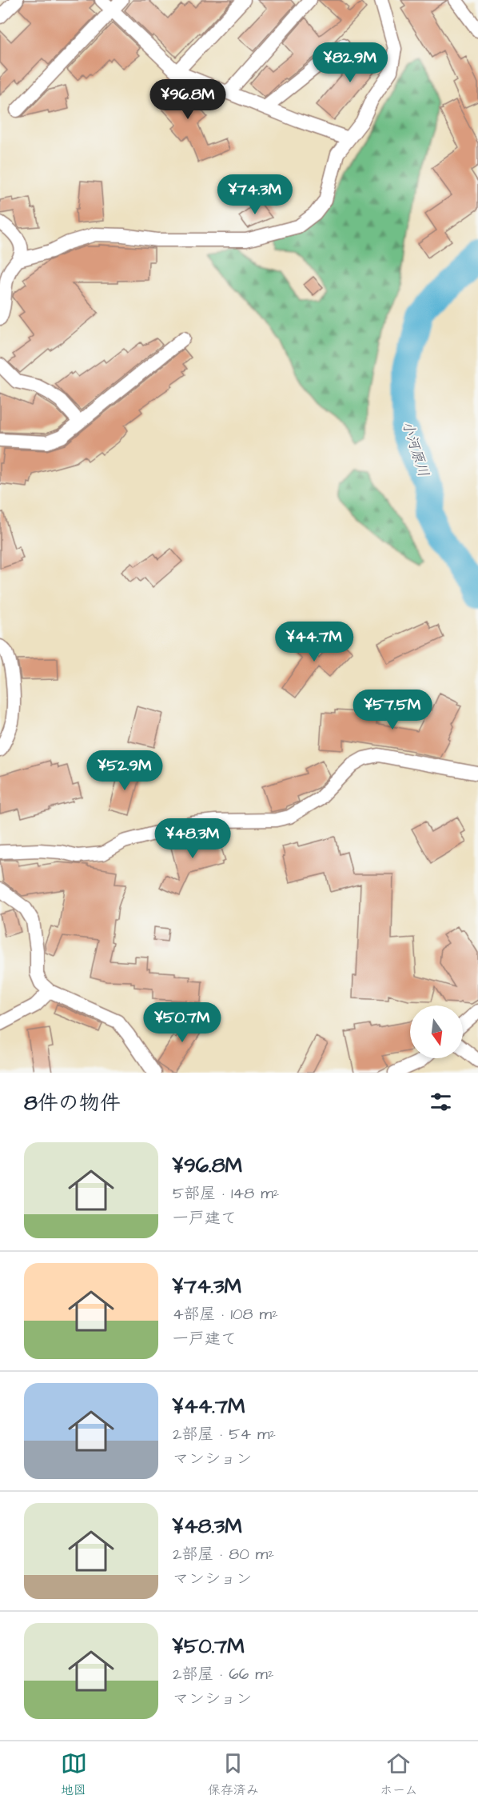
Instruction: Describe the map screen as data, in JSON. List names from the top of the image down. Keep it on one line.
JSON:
{"water":["小河原川"],"north":"bottom","page":{"price":["¥82.9M","¥96.8M","¥74.3M","¥44.7M","¥57.5M","¥52.9M","¥48.3M","¥50.7M"],"heading":"8件の物件","list":[{"name":"¥96.8M","note":"5部屋 · 148 m² · 一戸建て"},{"name":"¥74.3M","note":"4部屋 · 108 m² · 一戸建て"},{"name":"¥44.7M","note":"2部屋 · 54 m² · マンション"},{"name":"¥48.3M","note":"2部屋 · 80 m² · マンション"},{"name":"¥50.7M","note":"2部屋 · 66 m² · マンション"}],"tabs":["地図","保存済み","ホーム"]}}
